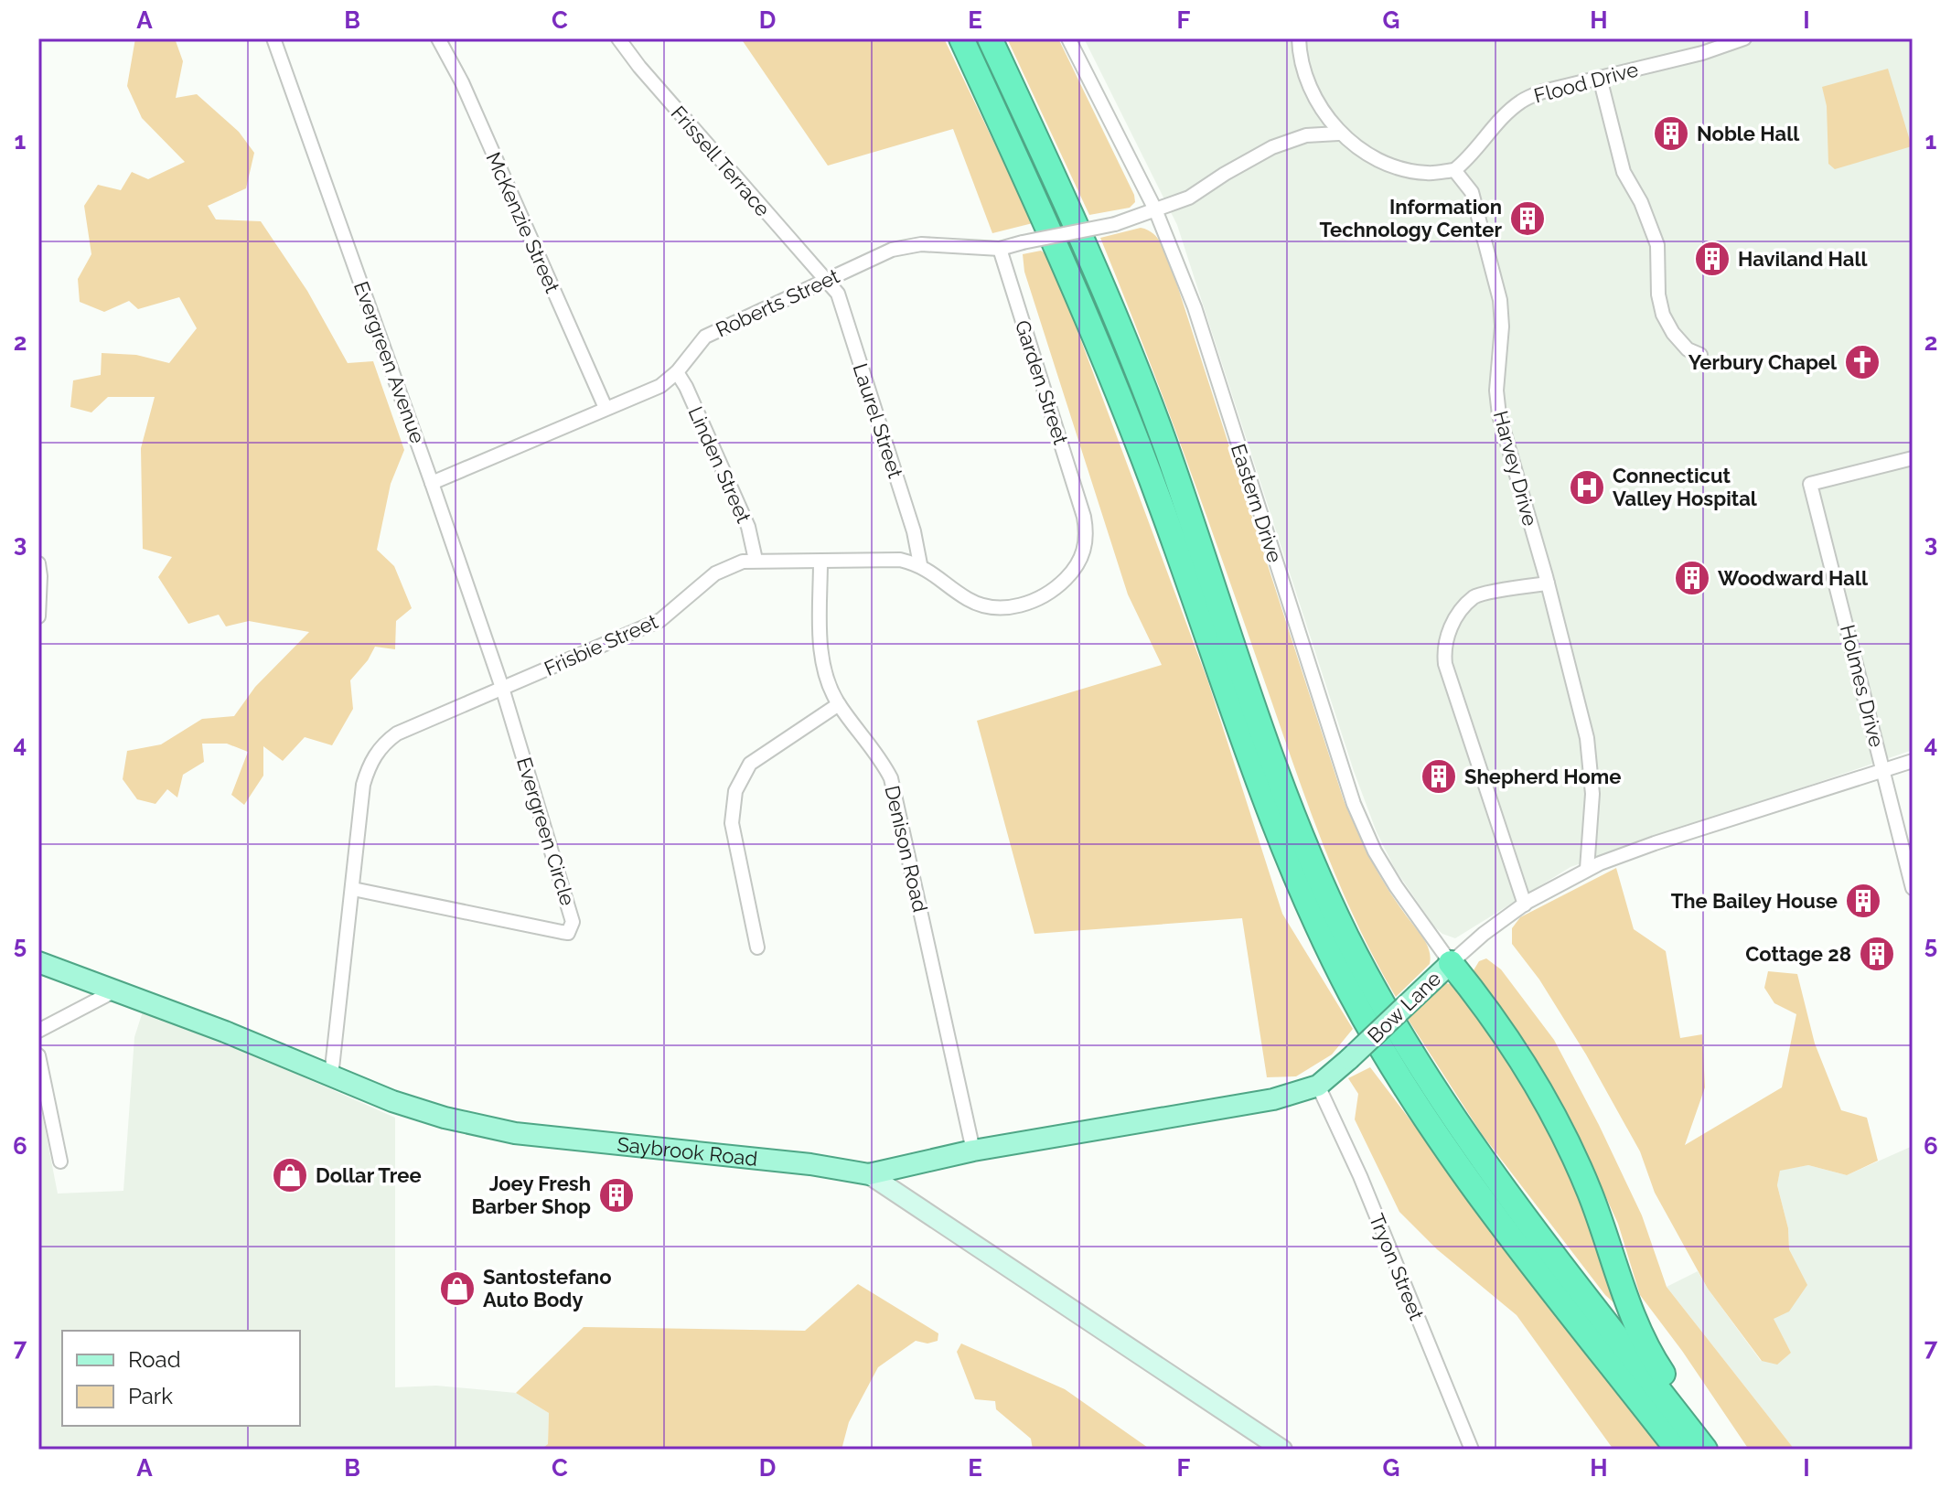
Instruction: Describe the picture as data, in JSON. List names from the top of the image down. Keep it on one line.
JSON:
{"streets":{"main road":["Bow Lane","Saybrook Road"],"street":["Flood Drive","Frissell Terrace","McKenzie Street","Roberts Street","Evergreen Avenue","Garden Street","Laurel Street","Linden Street","Harvey Drive","Eastern Drive","Frisbie Street","Holmes Drive","Evergreen Circle","Denison Road","Tryon Street"]},"crossings":[["Flood Drive","Harvey Drive"],["Frissell Terrace","Roberts Street"],["Frissell Terrace","Laurel Street"],["McKenzie Street","Roberts Street"],["Roberts Street","Evergreen Avenue"],["Roberts Street","Garden Street"],["Roberts Street","Laurel Street"],["Roberts Street","Linden Street"],["Roberts Street","Eastern Drive"],["Evergreen Avenue","Frisbie Street"],["Evergreen Avenue","Evergreen Circle"],["Garden Street","Frisbie Street"],["Laurel Street","Frisbie Street"],["Linden Street","Frisbie Street"],["Harvey Drive","Bow Lane"],["Eastern Drive","Bow Lane"],["Frisbie Street","Evergreen Circle"],["Frisbie Street","Denison Road"],["Frisbie Street","Saybrook Road"],["Holmes Drive","Bow Lane"],["Denison Road","Bow Lane"],["Bow Lane","Saybrook Road"],["Bow Lane","Tryon Street"]],"places":{"building":["Noble Hall","Information Technology Center","Haviland Hall","Woodward Hall","Shepherd Home","The Bailey House","Cottage 28","Joey Fresh Barber Shop"],"church":["Yerbury Chapel"],"hospital":["Connecticut Valley Hospital"],"shop":["Dollar Tree","Santostefano Auto Body"]},"legend":["Road","Park"],"grid":{"columns":["A","B","C","D","E","F","G","H","I"],"rows":["1","2","3","4","5","6","7"]}}
